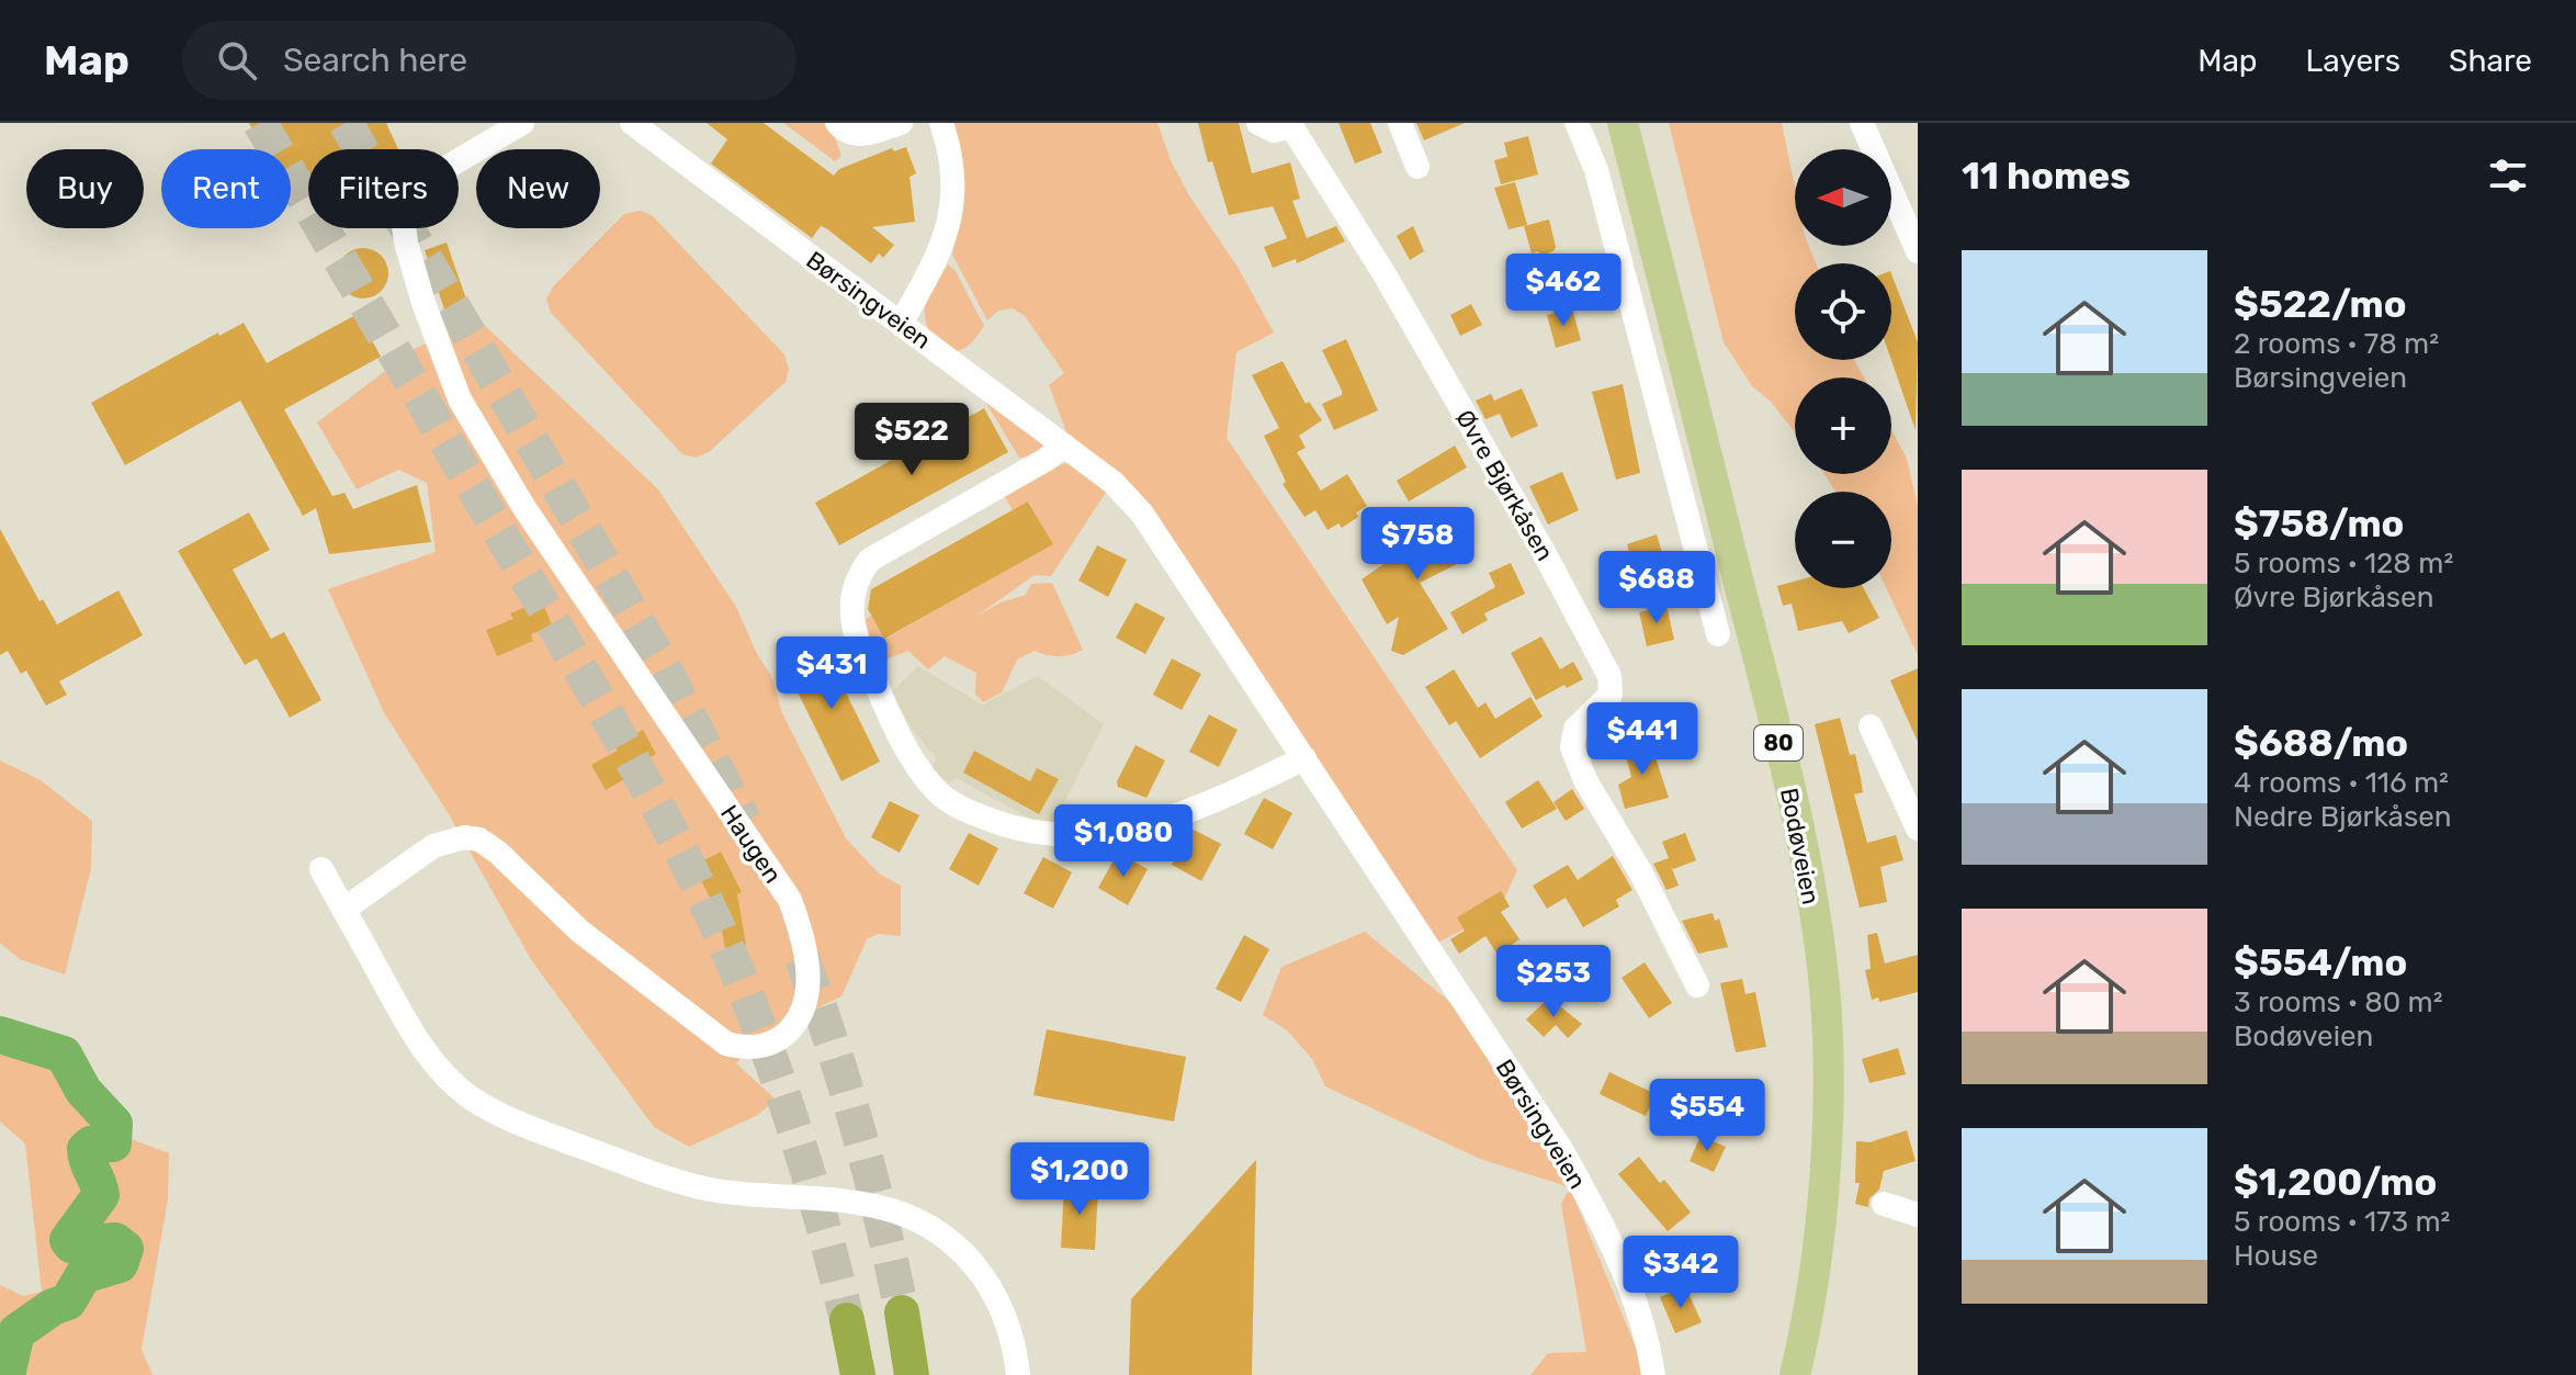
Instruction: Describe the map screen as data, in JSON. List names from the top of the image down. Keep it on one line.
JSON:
{"streets":{"main road":["80","Bodøveien"],"street":["Børsingveien","Øvre Bjørkåsen","Haugen"]},"north":"left","page":{"header":"Map","search":"Search here","nav":["Map","Layers","Share"],"heading":"11 homes","map_buttons":["+","−"],"chip":["Buy","Rent","Filters","New"],"list":[{"name":"$522/mo","note":"2 rooms · 78 m² · Børsingveien"},{"name":"$758/mo","note":"5 rooms · 128 m² · Øvre Bjørkåsen"},{"name":"$688/mo","note":"4 rooms · 116 m² · Nedre Bjørkåsen"},{"name":"$554/mo","note":"3 rooms · 80 m² · Bodøveien"},{"name":"$1,200/mo","note":"5 rooms · 173 m² · House"}],"price":["$462","$522","$758","$688","$431","$441","$1,080","$253","$554","$1,200","$342"]}}
